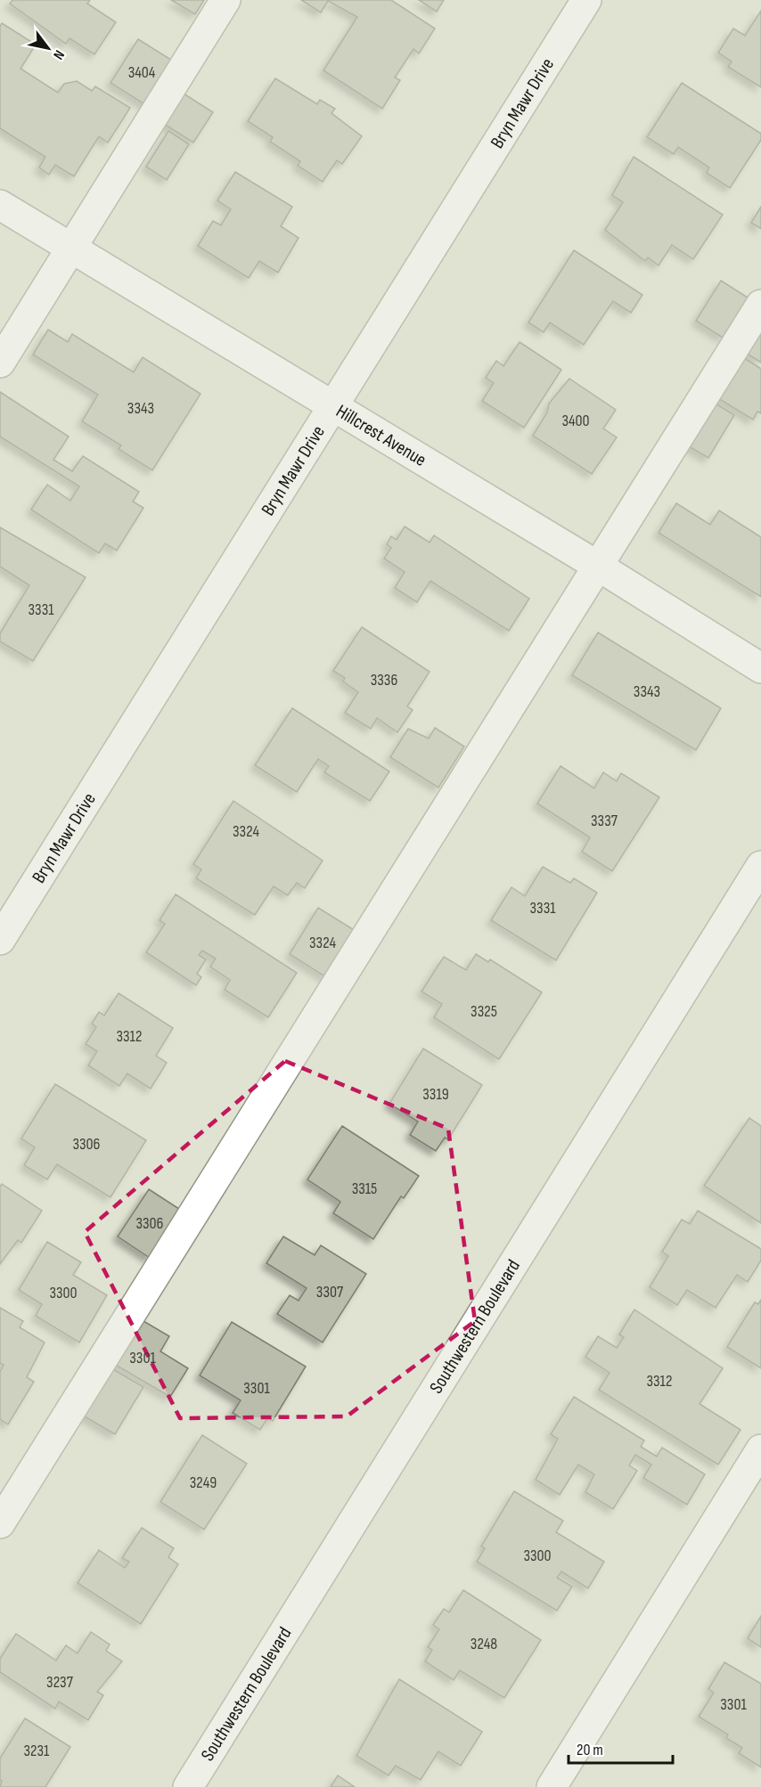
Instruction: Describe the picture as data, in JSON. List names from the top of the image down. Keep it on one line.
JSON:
{"streets":{"street":["Bryn Mawr Drive","Hillcrest Avenue","Southwestern Boulevard"]},"crossings":[["Bryn Mawr Drive","Hillcrest Avenue"]],"house_numbers":["3404","3343","3400","3331","3336","3343","3337","3324","3331","3324","3325","3312","3319","3306","3315","3306","3307","3300","3301","3312","3301","3249","3300","3248","3237","3301","3231"],"scale_bar":"20 m","north":"bottom right"}
